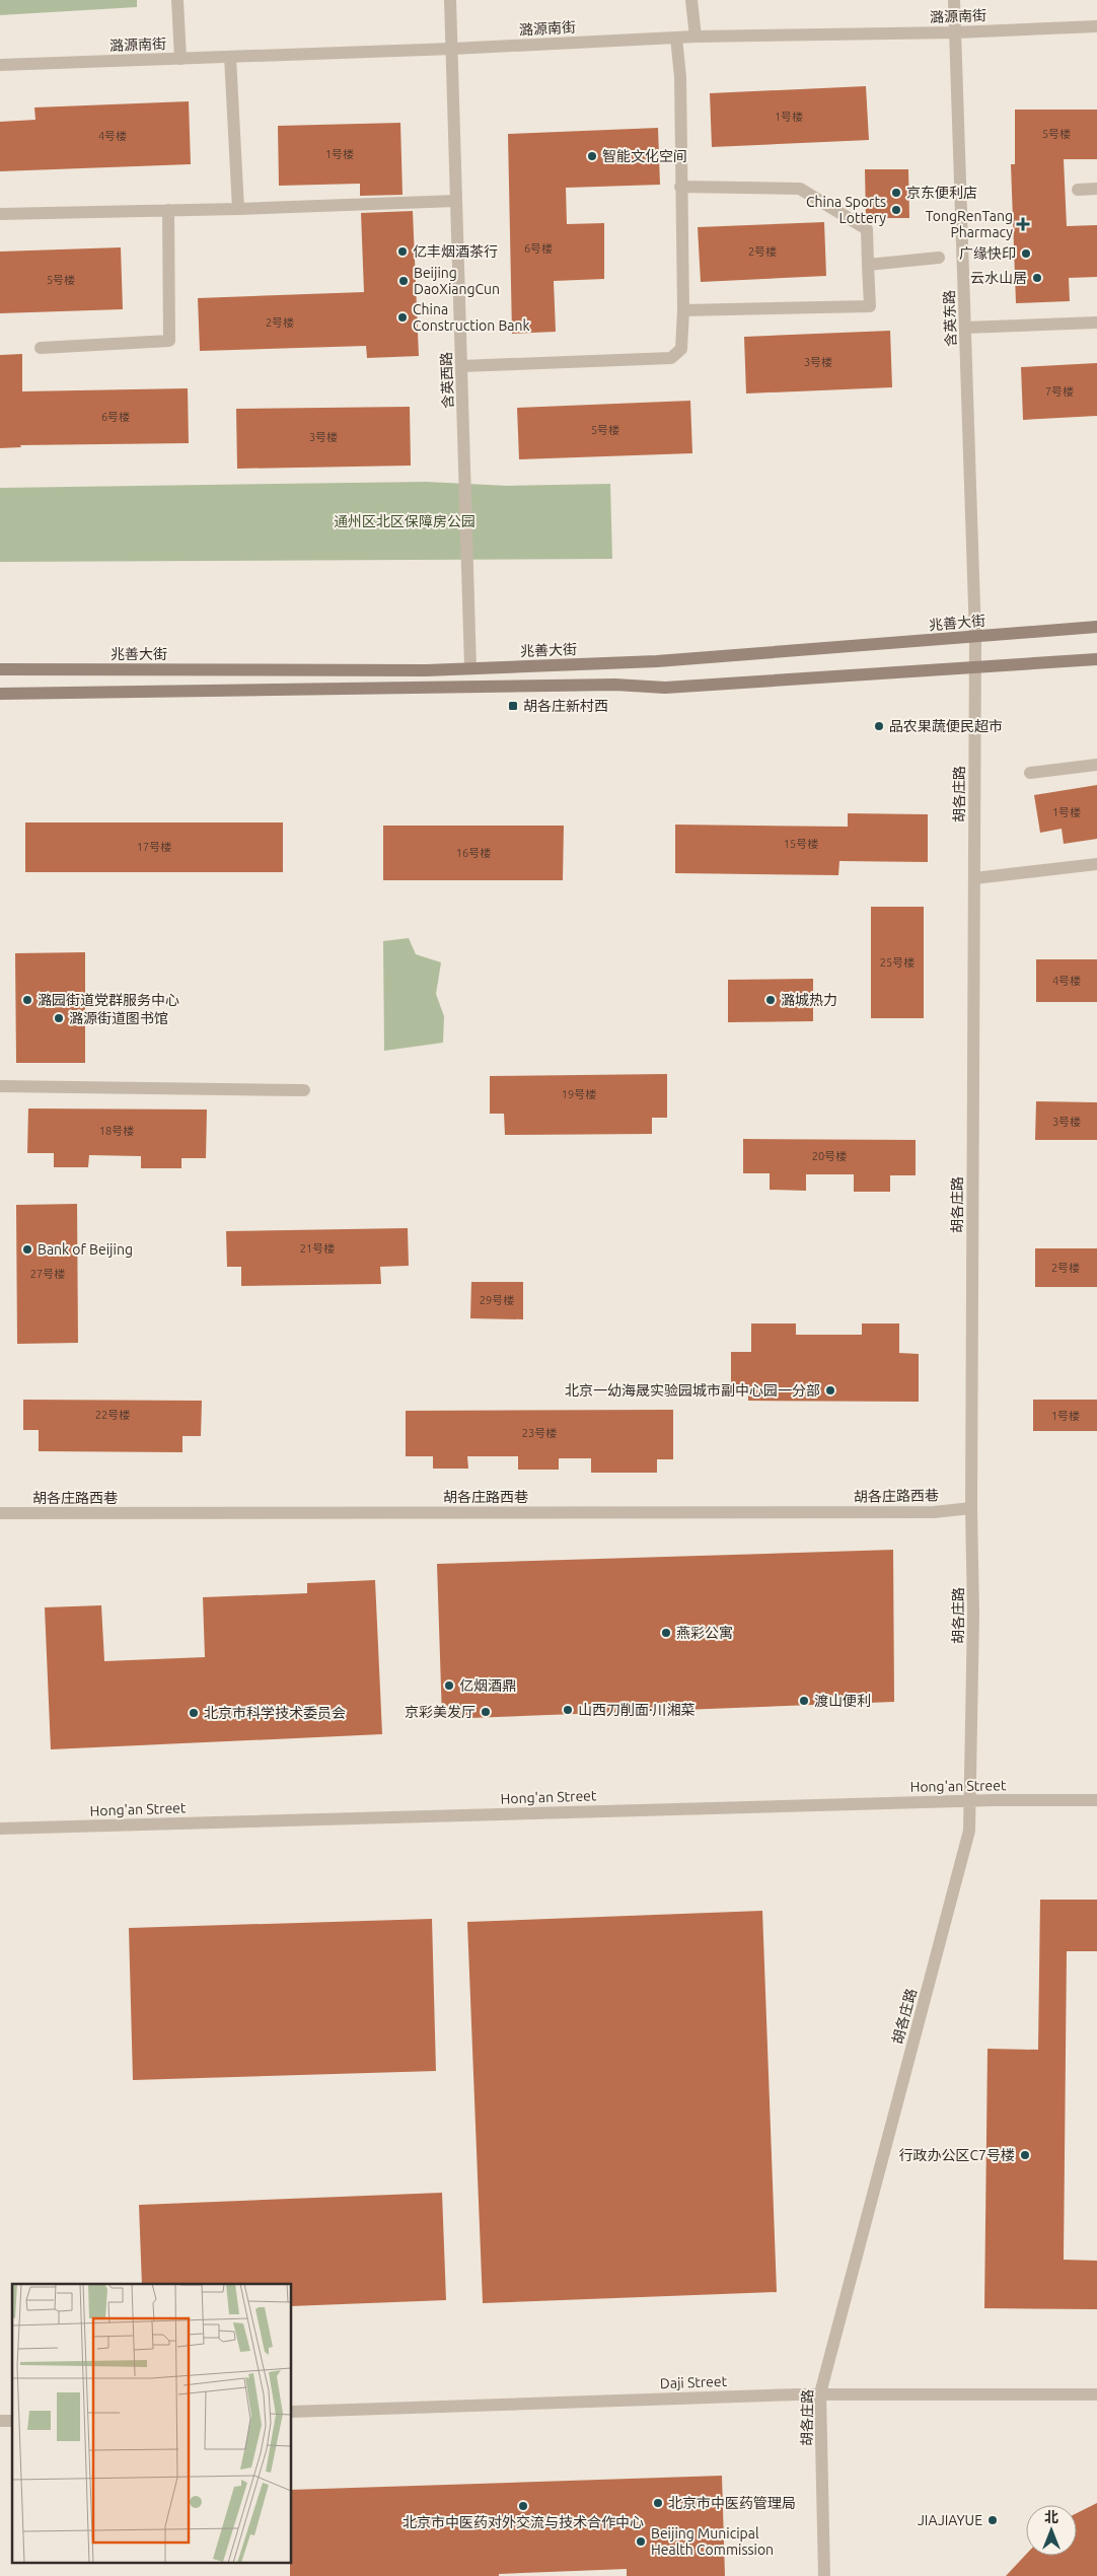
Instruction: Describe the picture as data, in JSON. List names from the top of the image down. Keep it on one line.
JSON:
{"streets":{"main road":["兆善大街"],"street":["潞源南街","含英东路","含英西路","胡各庄路","胡各庄路西巷","Hong'an Street","Daji Street"]},"crossings":[["潞源南街","含英东路"],["潞源南街","含英西路"],["含英东路","兆善大街"],["含英东路","胡各庄路"],["含英西路","兆善大街"],["兆善大街","胡各庄路"],["胡各庄路","胡各庄路西巷"],["胡各庄路","Hong'an Street"],["胡各庄路","Daji Street"]],"parks":["通州区北区保障房公园"],"places":{"other":["智能文化空间","京东便利店","China Sports Lottery","亿丰烟酒茶行","广缘快印","云水山居","Beijing DaoXiangCun","China Construction Bank","品农果蔬便民超市","潞园街道党群服务中心","潞城热力","潞源街道图书馆","Bank of Beijing","北京一幼海晟实验园城市副中心园一分部","燕彩公寓","亿烟酒鼎","渡山便利","山西刀削面·川湘菜","京彩美发厅","北京市科学技术委员会","行政办公区C7号楼","北京市中医药管理局","北京市中医药对外交流与技术合作中心","JIAJIAYUE","Beijing Municipal Health Commission"],"health":["TongRenTang Pharmacy"],"transit":["胡各庄新村西"]},"house_numbers":["1号楼","5号楼","4号楼","1号楼","6号楼","2号楼","5号楼","2号楼","3号楼","7号楼","6号楼","5号楼","3号楼","1号楼","15号楼","17号楼","16号楼","25号楼","4号楼","19号楼","3号楼","18号楼","20号楼","21号楼","2号楼","27号楼","29号楼","22号楼","1号楼","23号楼"],"north":"top"}
